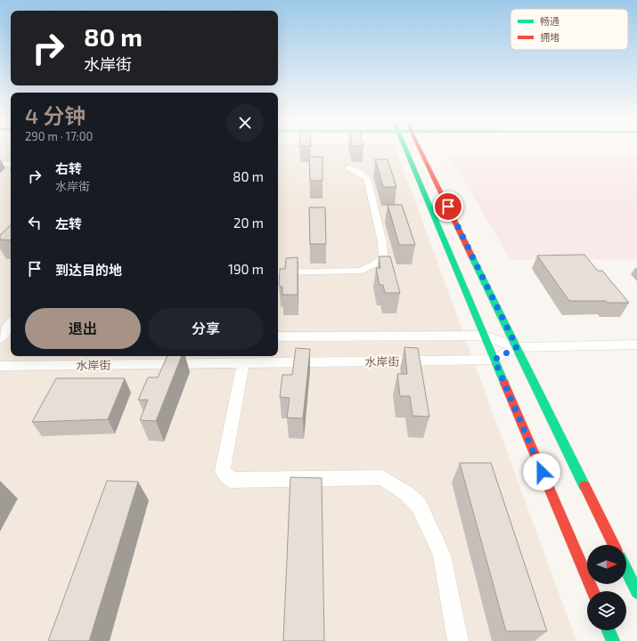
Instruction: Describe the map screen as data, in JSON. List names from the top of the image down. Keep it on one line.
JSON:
{"streets":{"street":["水岸街"]},"legend":["畅通","拥堵"],"north":"right","page":{"turn":["80 m","水岸街"],"heading":["4 分钟","290 m · 17:00"],"list":[{"name":"右转","note":"水岸街","value":"80 m"},{"name":"左转","value":"20 m"},{"name":"到达目的地","value":"190 m"}],"buttons":["退出","分享"]}}
